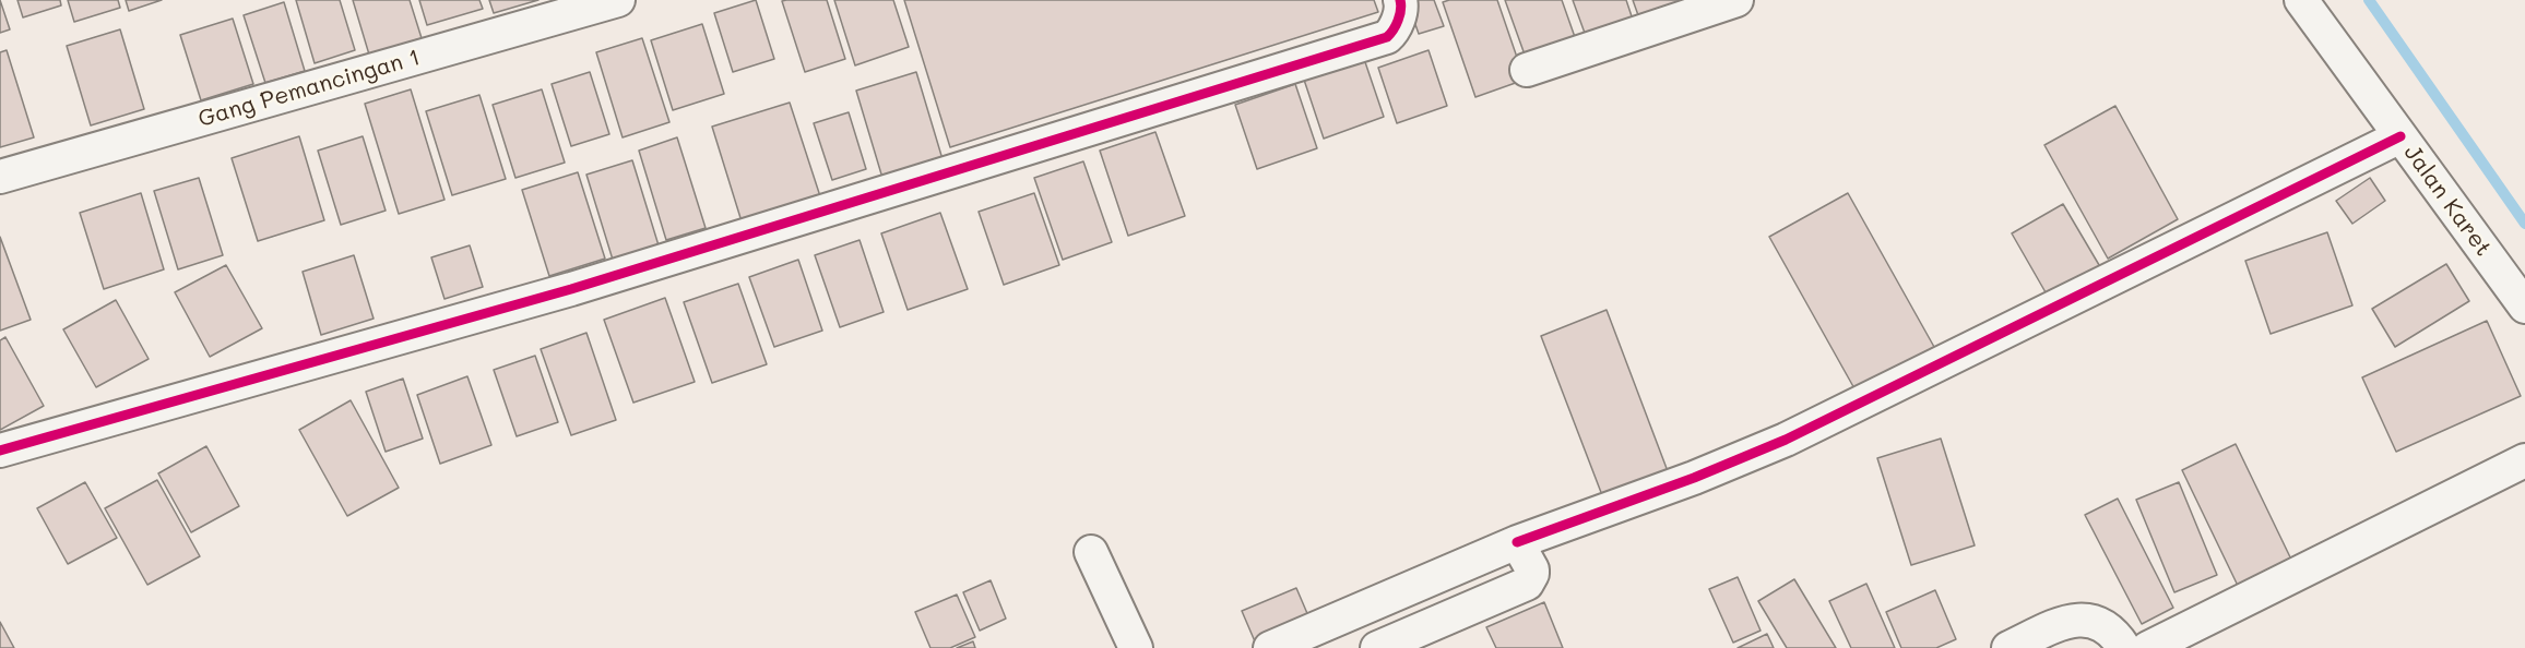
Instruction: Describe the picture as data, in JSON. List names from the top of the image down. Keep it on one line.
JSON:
{"streets":{"street":["Gang Pemancingan 1","Jalan Karet"]}}
